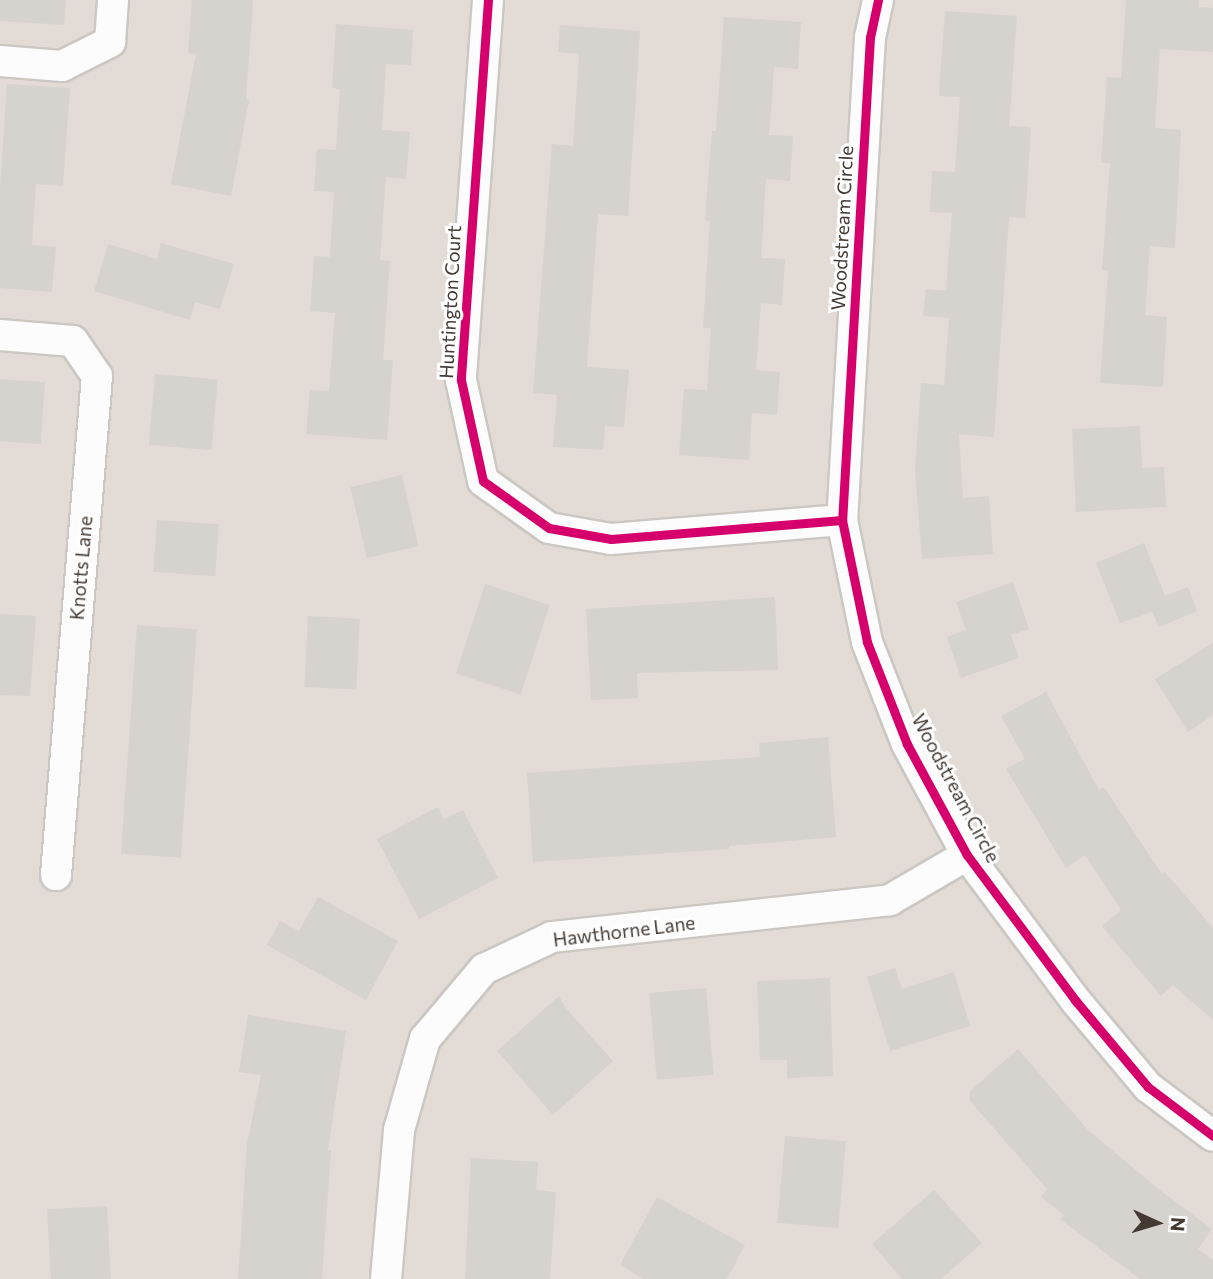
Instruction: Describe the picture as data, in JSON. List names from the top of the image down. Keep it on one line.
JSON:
{"streets":{"street":["Woodstream Circle","Huntington Court","Knotts Lane","Hawthorne Lane"]},"crossings":[["Woodstream Circle","Huntington Court"],["Woodstream Circle","Hawthorne Lane"]],"north":"right"}
